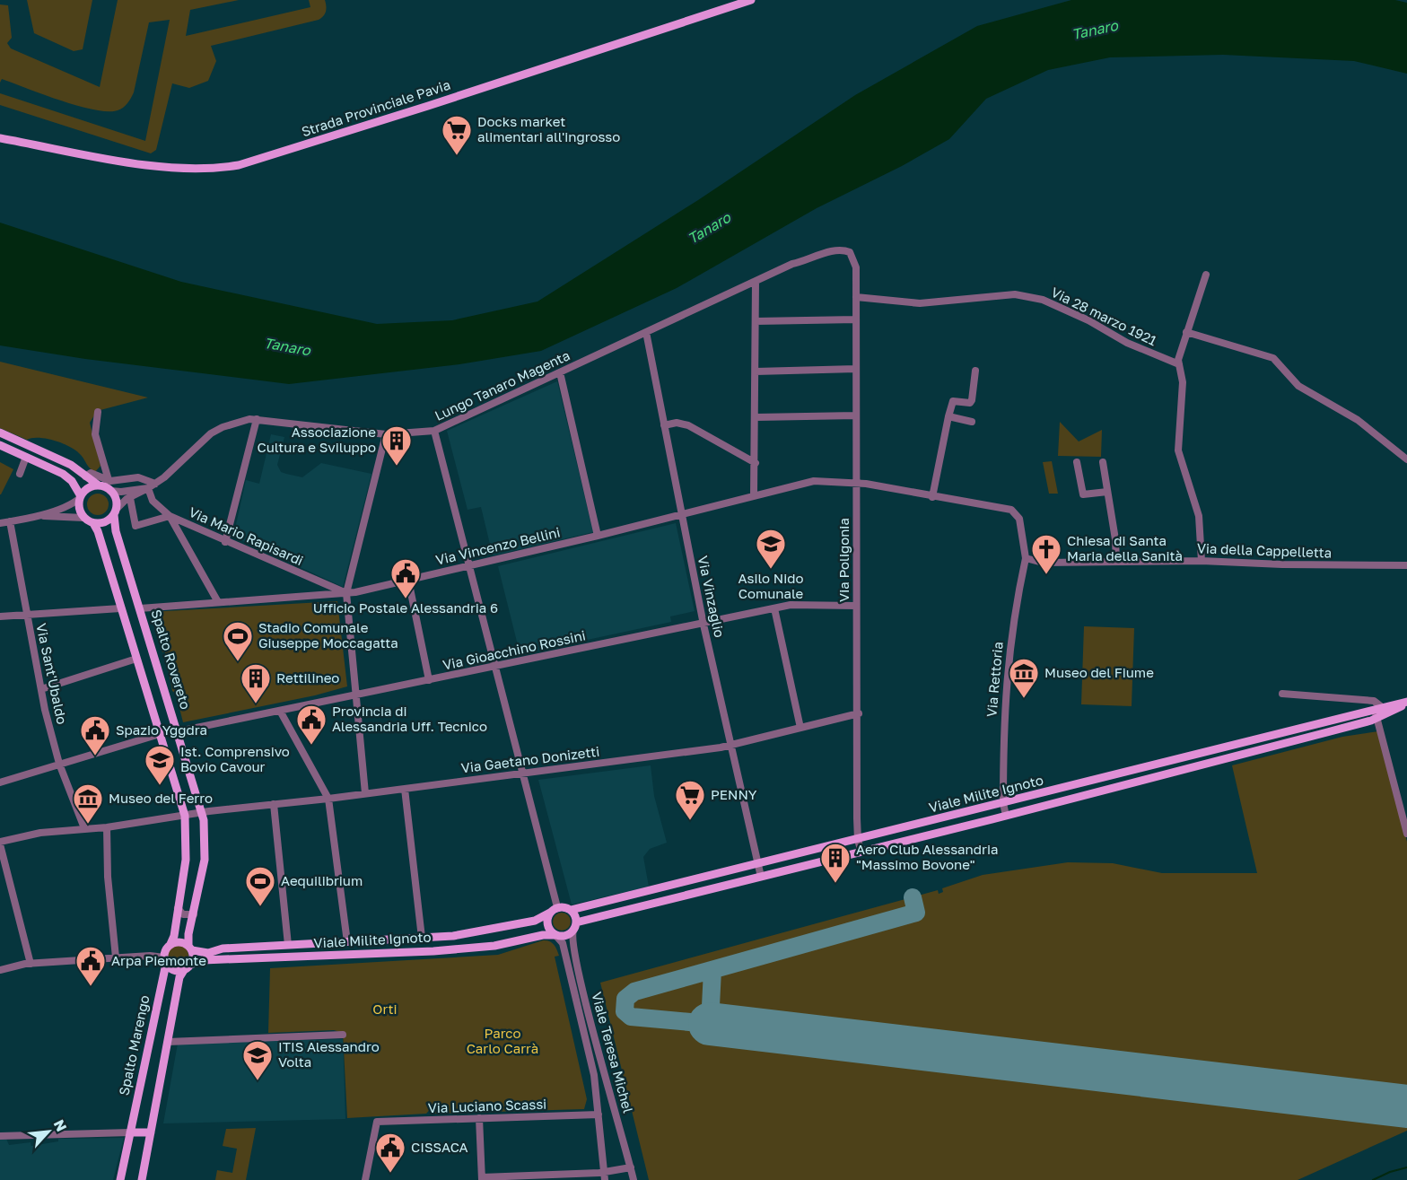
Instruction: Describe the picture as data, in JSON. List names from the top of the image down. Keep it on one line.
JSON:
{"streets":{"main road":["Strada Provinciale Pavia","Spalto Rovereto","Viale Milite Ignoto","Spalto Marengo"],"street":["Via 28 marzo 1921","Lungo Tanaro Magenta","Via Mario Rapisardi","Via Vincenzo Bellini","Via della Cappelletta","Via Poligonia","Via Vinzaglio","Via Gioacchino Rossini","Via Sant'Ubaldo","Via Rettoria","Via Gaetano Donizetti","Viale Teresa Michel","Via Luciano Scassi"]},"crossings":[["Via 28 marzo 1921","Via Poligonia"],["Lungo Tanaro Magenta","Via Mario Rapisardi"],["Lungo Tanaro Magenta","Via Poligonia"],["Lungo Tanaro Magenta","Via Vinzaglio"],["Lungo Tanaro Magenta","Spalto Rovereto"],["Via Mario Rapisardi","Via Vincenzo Bellini"],["Via Vincenzo Bellini","Via della Cappelletta"],["Via Vincenzo Bellini","Via Poligonia"],["Via Vincenzo Bellini","Via Vinzaglio"],["Via Vincenzo Bellini","Spalto Rovereto"],["Via Vincenzo Bellini","Via Rettoria"],["Via della Cappelletta","Via Rettoria"],["Via Poligonia","Via Gioacchino Rossini"],["Via Poligonia","Via Gaetano Donizetti"],["Via Poligonia","Viale Milite Ignoto"],["Via Vinzaglio","Via Gioacchino Rossini"],["Via Vinzaglio","Via Gaetano Donizetti"],["Via Vinzaglio","Viale Milite Ignoto"],["Via Gioacchino Rossini","Spalto Rovereto"],["Spalto Rovereto","Via Gaetano Donizetti"],["Via Sant'Ubaldo","Via Gaetano Donizetti"],["Via Rettoria","Viale Milite Ignoto"],["Viale Milite Ignoto","Spalto Marengo"],["Viale Milite Ignoto","Viale Teresa Michel"],["Viale Teresa Michel","Via Luciano Scassi"]],"water":["Tanaro"],"parks":["Orti","Parco Carlo Carrà"],"places":{"supermarket":["Docks market alimentari all'ingrosso","PENNY"],"building":["Associazione Cultura e Sviluppo","Rettilineo","Aero Club Alessandria \"Massimo Bovone\""],"school or university":["Asilo Nido Comunale","Ist. Comprensivo Bovio Cavour","ITIS Alessandro Volta"],"church":["Chiesa di Santa Maria della Sanità"],"public building":["Ufficio Postale Alessandria 6","Provincia di Alessandria Uff. Tecnico","Spazio Yggdra","Arpa Piemonte","CISSACA"],"sports":["Stadio Comunale Giuseppe Moccagatta","Aequilibrium"],"museum":["Museo del Fiume","Museo del Ferro"]},"north":"top right"}
